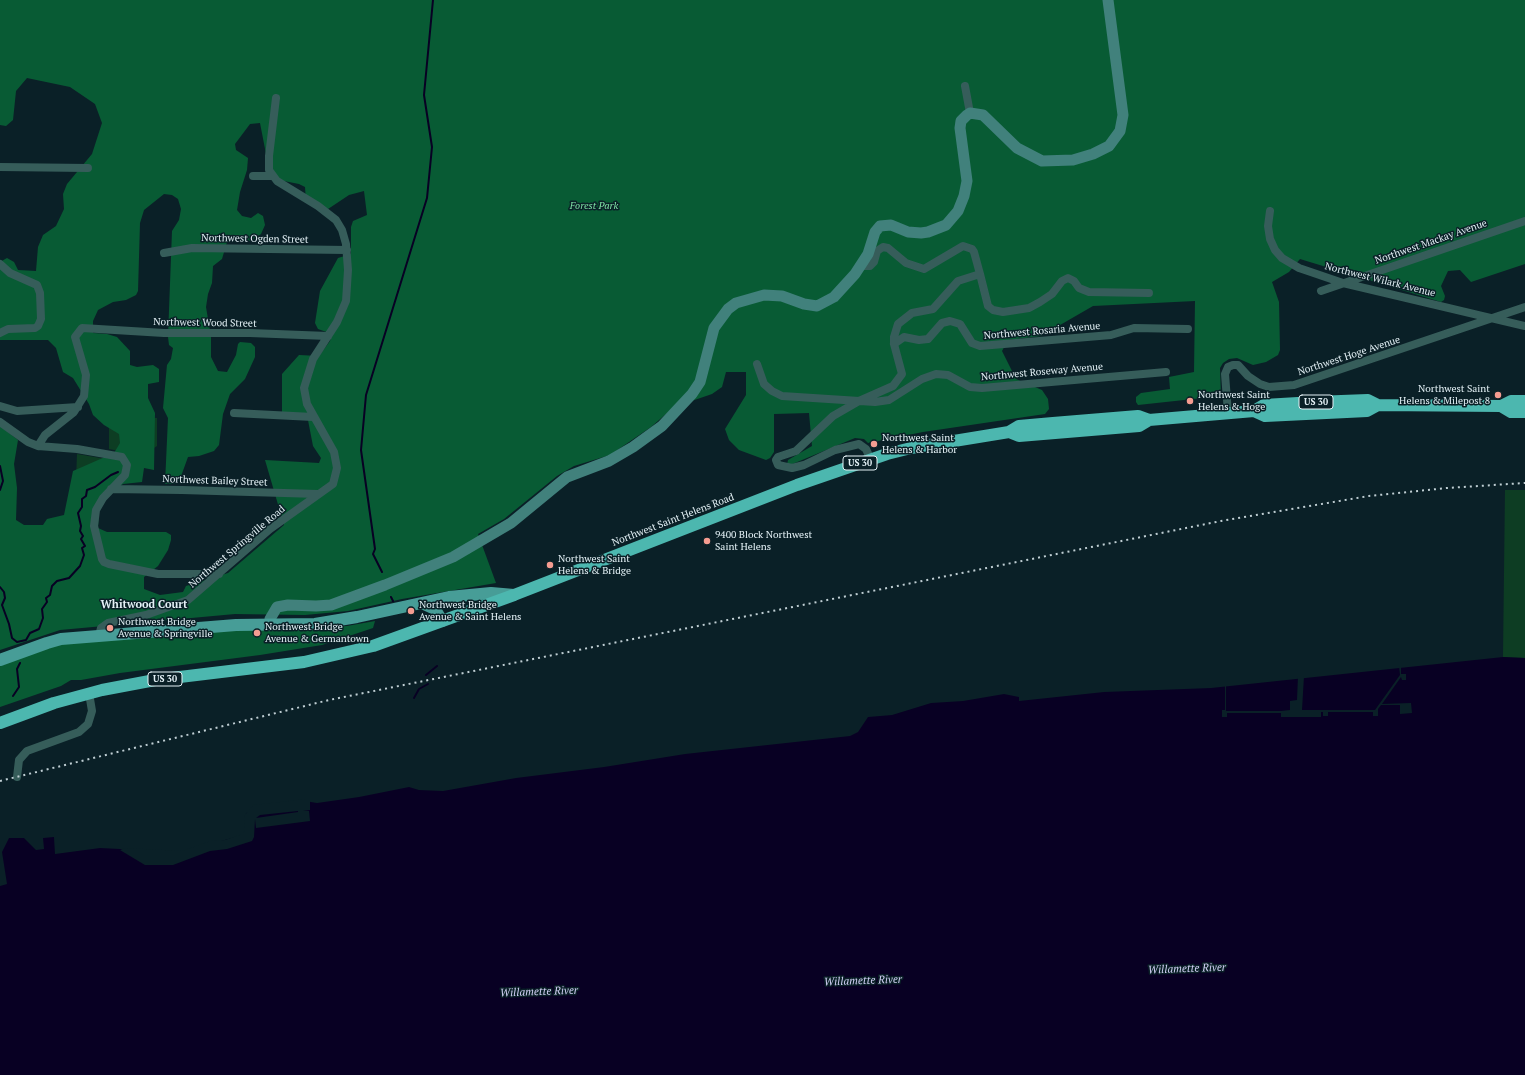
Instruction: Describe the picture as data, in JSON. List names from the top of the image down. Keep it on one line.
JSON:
{"streets":{"highway":["US 30","Northwest Saint Helens Road"],"street":["Northwest Ogden Street","Northwest Mackay Avenue","Northwest Wilark Avenue","Northwest Wood Street","Northwest Rosaria Avenue","Northwest Hoge Avenue","Northwest Roseway Avenue","Northwest Bailey Street","Northwest Springville Road"]},"crossings":[["Northwest Ogden Street","Northwest Springville Road"],["Northwest Mackay Avenue","Northwest Wilark Avenue"],["Northwest Wilark Avenue","Northwest Hoge Avenue"],["Northwest Wood Street","Northwest Springville Road"],["Northwest Hoge Avenue","Northwest Saint Helens Road"],["Northwest Bailey Street","Northwest Springville Road"]],"districts":["Whitwood Court"],"water":["Willamette River"],"parks":["Forest Park"],"places":["Northwest Saint Helens & Milepost 8","Northwest Saint Helens & Hoge","Northwest Saint Helens & Harbor","9400 Block Northwest Saint Helens","Northwest Saint Helens & Bridge","Northwest Bridge Avenue & Saint Helens","Northwest Bridge Avenue & Springville","Northwest Bridge Avenue & Germantown"]}
